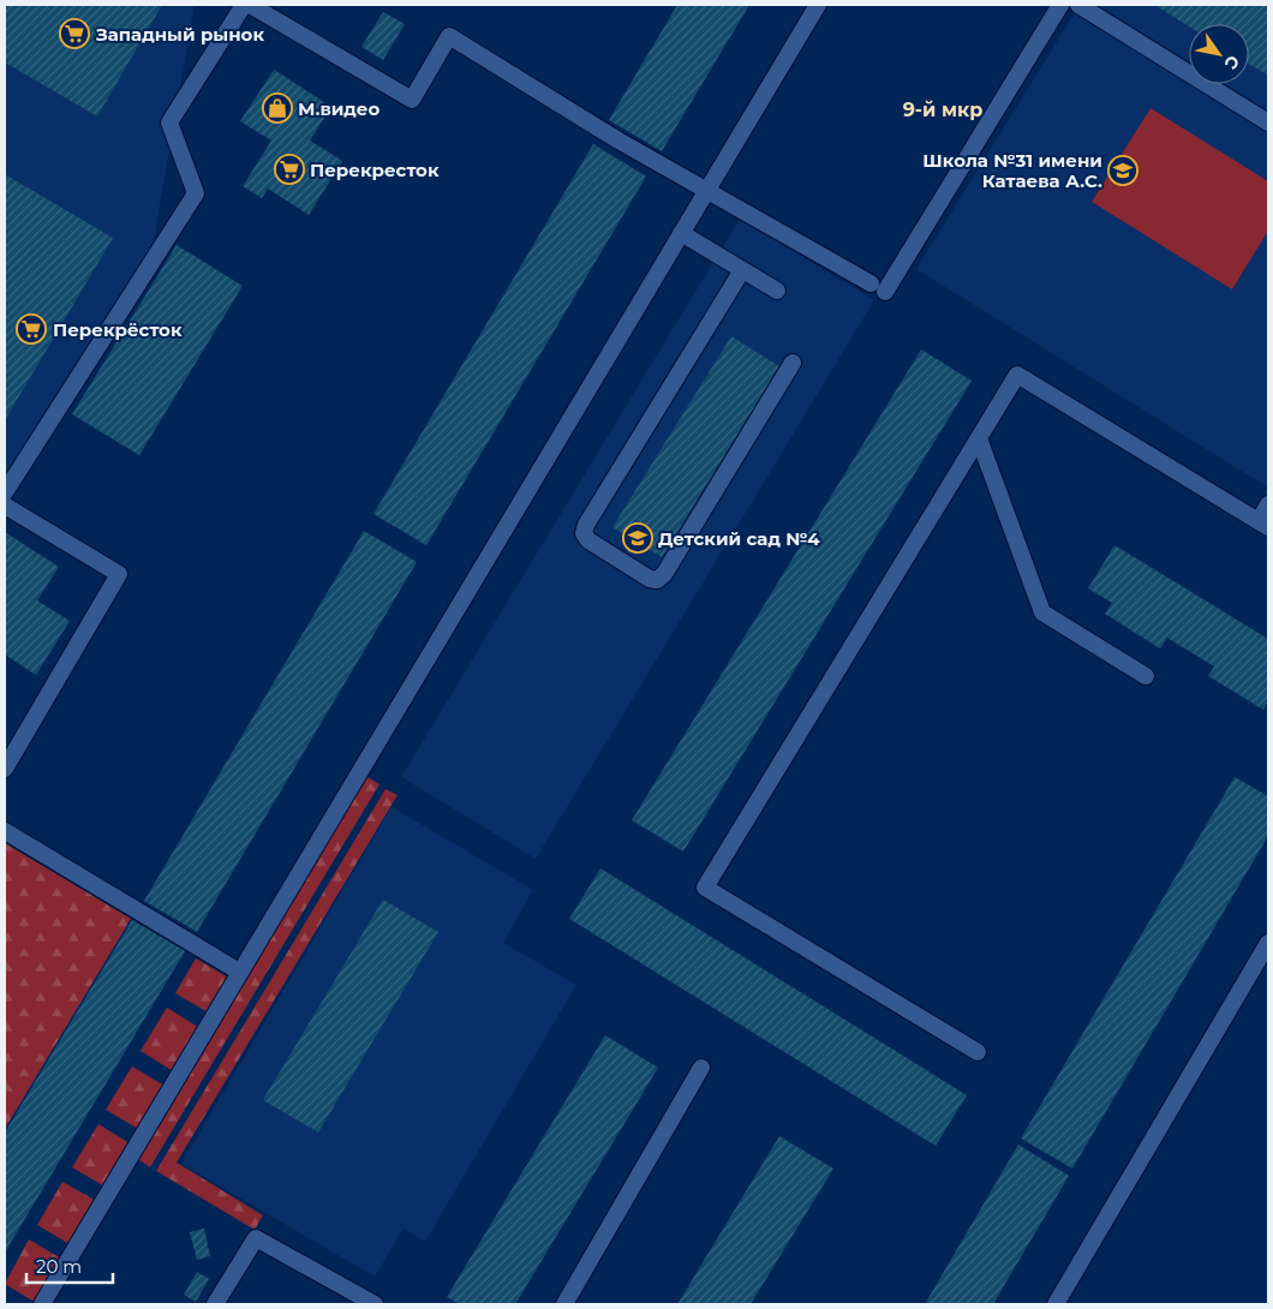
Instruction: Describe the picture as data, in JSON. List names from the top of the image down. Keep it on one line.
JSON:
{"districts":["9-й мкр"],"places":{"supermarket":["Западный рынок","Перекресток","Перекрёсток"],"shop":["М.видео"],"school or university":["Школа №31 имени Катаева А.С.","Детский сад №4"]},"scale_bar":"20 m","north":"bottom right"}
